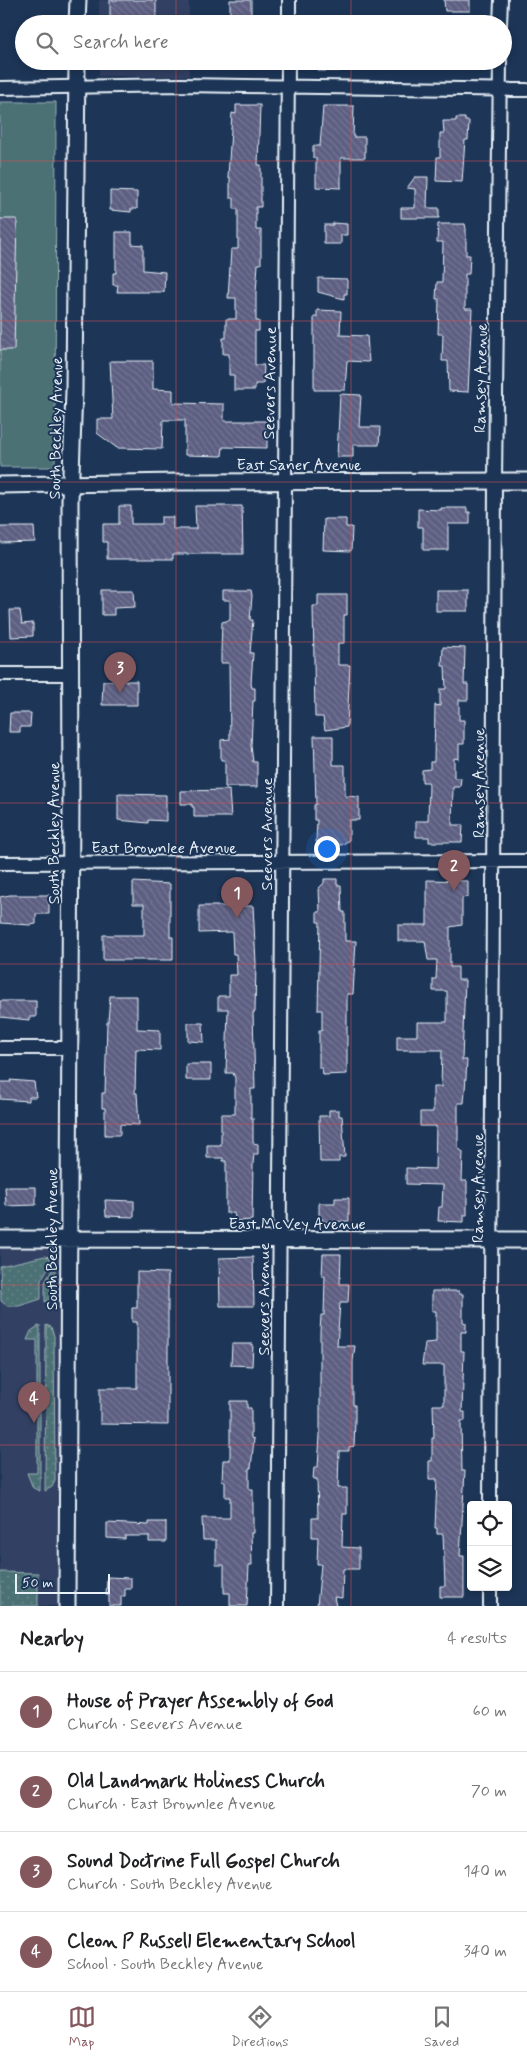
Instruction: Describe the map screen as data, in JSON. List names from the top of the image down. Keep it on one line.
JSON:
{"streets":{"street":["Ramsey Avenue","Seevers Avenue","South Beckley Avenue","East Saner Avenue","East Brownlee Avenue","East McVey Avenue"]},"crossings":[["Ramsey Avenue","East Saner Avenue"],["Ramsey Avenue","East Brownlee Avenue"],["Ramsey Avenue","East McVey Avenue"],["Seevers Avenue","East Saner Avenue"],["Seevers Avenue","East Brownlee Avenue"],["Seevers Avenue","East McVey Avenue"],["South Beckley Avenue","East Saner Avenue"],["South Beckley Avenue","East Brownlee Avenue"],["South Beckley Avenue","East McVey Avenue"]],"scale_bar":"50 m","page":{"search":"Search here","pins":["3","2","1","4"],"scale":"50 m","heading":["Nearby","4 results"],"list":[{"mark":"1","name":"House of Prayer Assembly of God","note":"Church · Seevers Avenue","value":"60 m"},{"mark":"2","name":"Old Landmark Holiness Church","note":"Church · East Brownlee Avenue","value":"70 m"},{"mark":"3","name":"Sound Doctrine Full Gospel Church","note":"Church · South Beckley Avenue","value":"140 m"},{"mark":"4","name":"Cleon P Russell Elementary School","note":"School · South Beckley Avenue","value":"340 m"}],"nav":["Map","Directions","Saved"]}}
